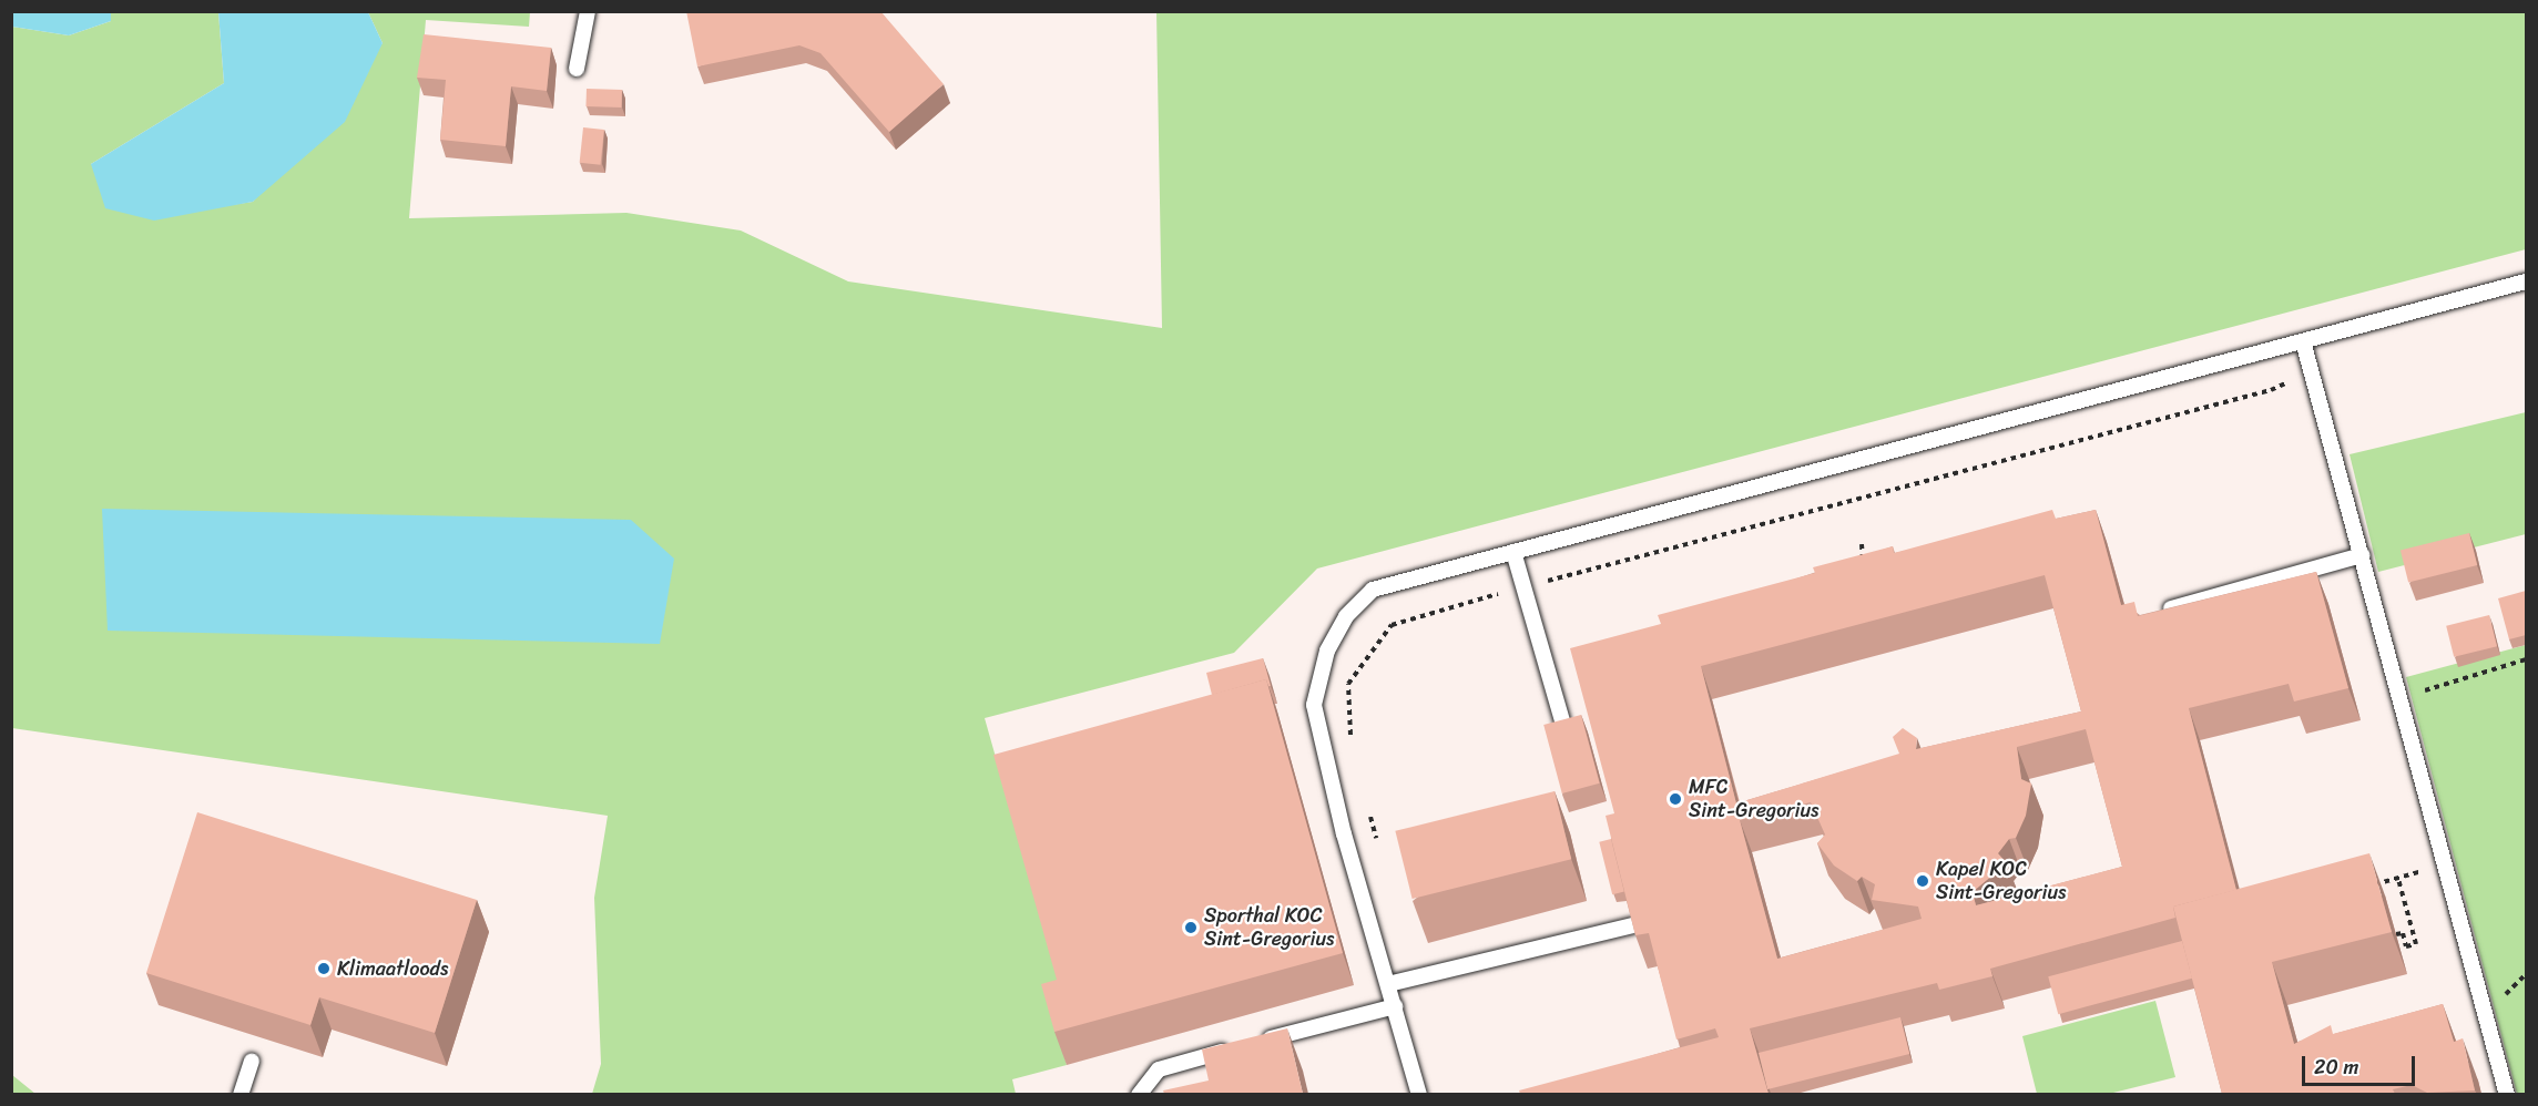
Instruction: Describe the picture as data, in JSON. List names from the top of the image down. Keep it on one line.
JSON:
{"places":["MFC Sint-Gregorius","Kapel KOC Sint-Gregorius","Sporthal KOC Sint-Gregorius","Klimaatloods"],"scale_bar":"20 m"}
